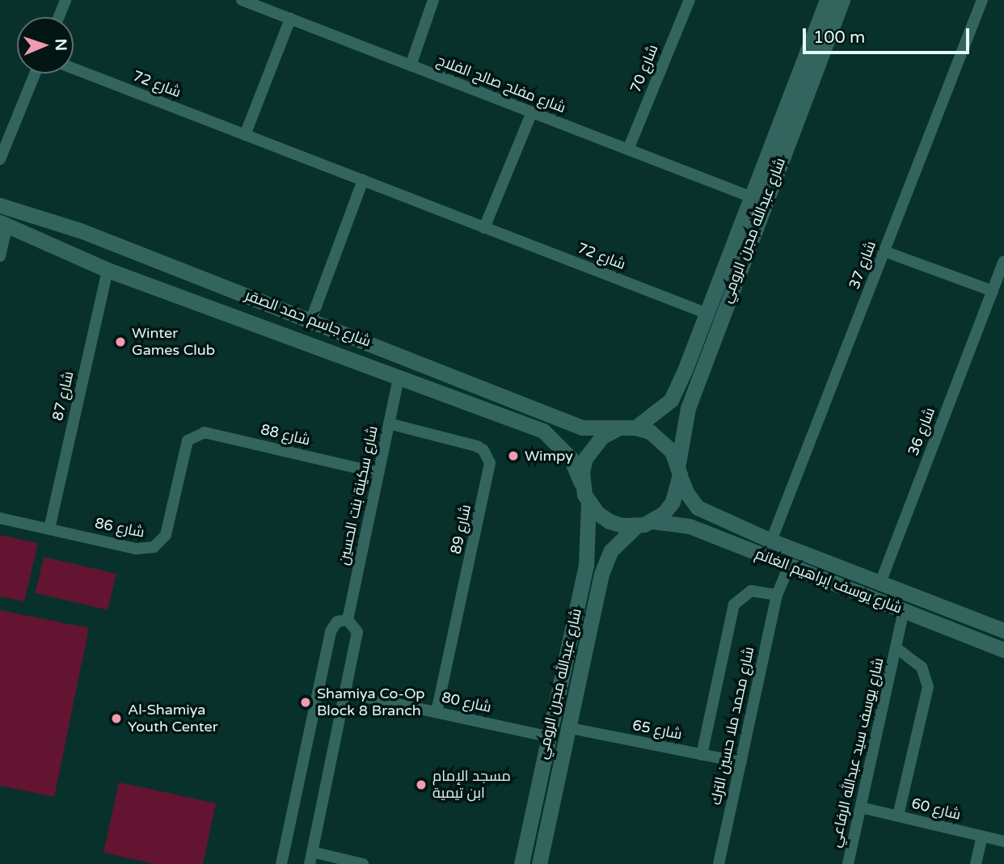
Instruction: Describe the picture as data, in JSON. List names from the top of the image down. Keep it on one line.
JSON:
{"streets":{"street":["شارع 70","شارع 72","شارع مفلح صالح الفلاح","شارع عبدالله مجرن الرومي","شارع 37","شارع جاسم حمد الصقر","شارع 87","شارع 36","شارع 88","شارع سكينة بنت الحسين","شارع 86","شارع 89","شارع يوسف إبراهيم الغانم","شارع 80","شارع محمد ملا حسين الترك","شارع 65","شارع يوسف سيد عبدالله الرفاعي","شارع 60"]},"crossings":[["شارع 70","شارع مفلح صالح الفلاح"],["شارع 72","شارع عبدالله مجرن الرومي"],["شارع مفلح صالح الفلاح","شارع عبدالله مجرن الرومي"],["شارع عبدالله مجرن الرومي","شارع جاسم حمد الصقر"],["شارع عبدالله مجرن الرومي","شارع يوسف إبراهيم الغانم"],["شارع عبدالله مجرن الرومي","شارع 80"],["شارع عبدالله مجرن الرومي","شارع 65"],["شارع 37","شارع يوسف إبراهيم الغانم"],["شارع جاسم حمد الصقر","شارع 87"],["شارع جاسم حمد الصقر","شارع سكينة بنت الحسين"],["شارع جاسم حمد الصقر","شارع يوسف إبراهيم الغانم"],["شارع 87","شارع 86"],["شارع 36","شارع يوسف إبراهيم الغانم"],["شارع 88","شارع سكينة بنت الحسين"],["شارع 88","شارع 86"],["شارع سكينة بنت الحسين","شارع 89"],["شارع 89","شارع 80"],["شارع يوسف إبراهيم الغانم","شارع محمد ملا حسين الترك"],["شارع يوسف إبراهيم الغانم","شارع يوسف سيد عبدالله الرفاعي"],["شارع محمد ملا حسين الترك","شارع 65"],["شارع يوسف سيد عبدالله الرفاعي","شارع 60"]],"places":["Winter Games Club","Wimpy","Shamiya Co-Op Block 8 Branch","Al-Shamiya Youth Center","مسجد الإمام ابن تيمية"],"scale_bar":"100 m","north":"right"}
